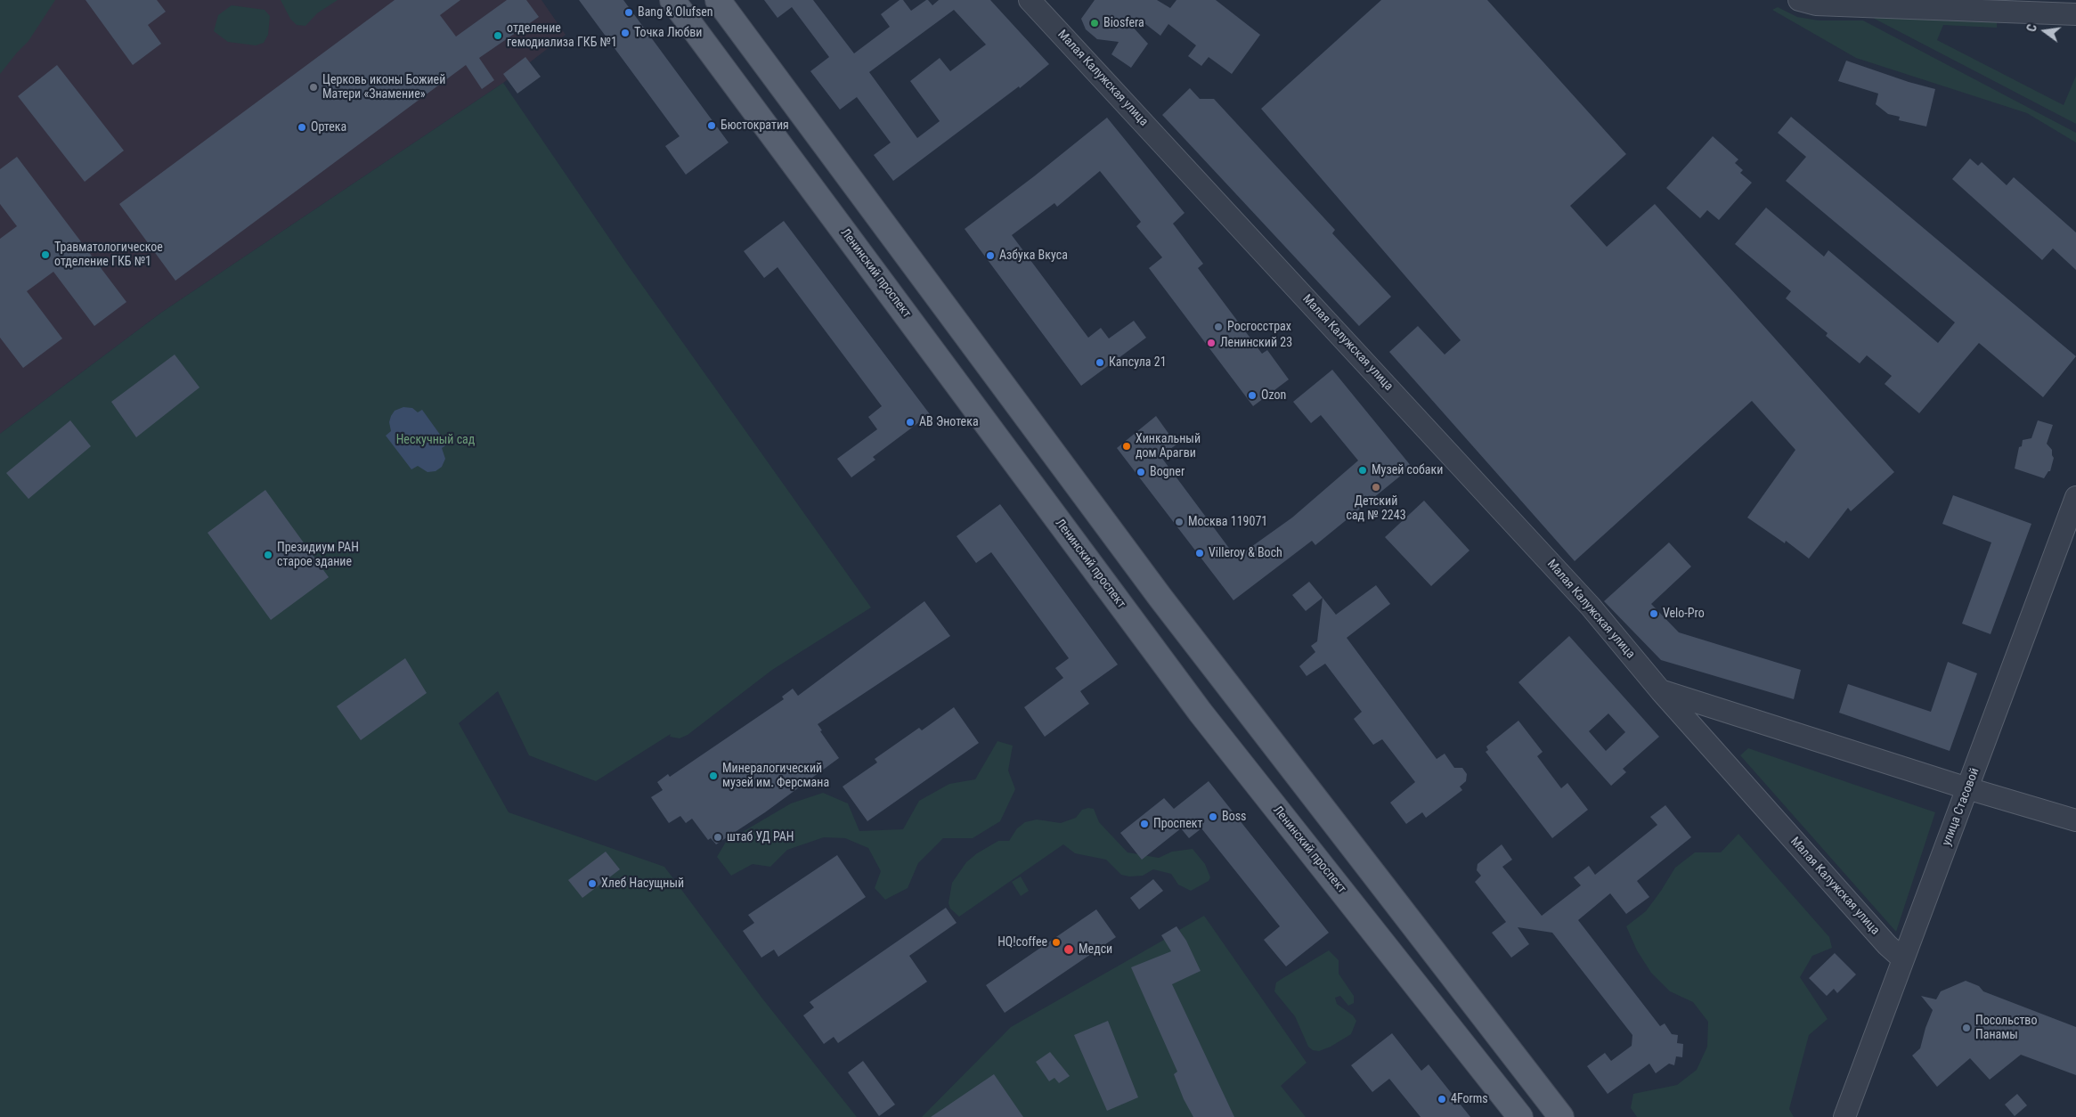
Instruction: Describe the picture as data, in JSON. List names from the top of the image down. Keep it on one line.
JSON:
{"streets":{"main road":["Ленинский проспект"],"street":["Малая Калужская улица","улица Стасовой"]},"crossings":[["Малая Калужская улица","улица Стасовой"]],"parks":["Нескучный сад"],"places":["Bang & Olufsen","Biosfera","Точка Любви","отделение гемодиализа ГКБ №1","Церковь иконы Божией Матери «Знамение»","Бюстократия","Ортека","Травматологическое отделение ГКБ №1","Азбука Вкуса","Росгосстрах","Ленинский 23","Капсула 21","Ozon","АВ Энотека","Хинкальный дом Арагви","Музей собаки","Bogner","Детский сад № 2243","Москва 119071","Villeroy & Boch","Президиум РАН старое здание","Velo-Pro","Минералогический музей им. Ферсмана","Boss","Проспект","штаб УД РАН","Хлеб Насущный","HQ!coffee","Медси","Посольство Панамы","4Forms"],"north":"left"}
